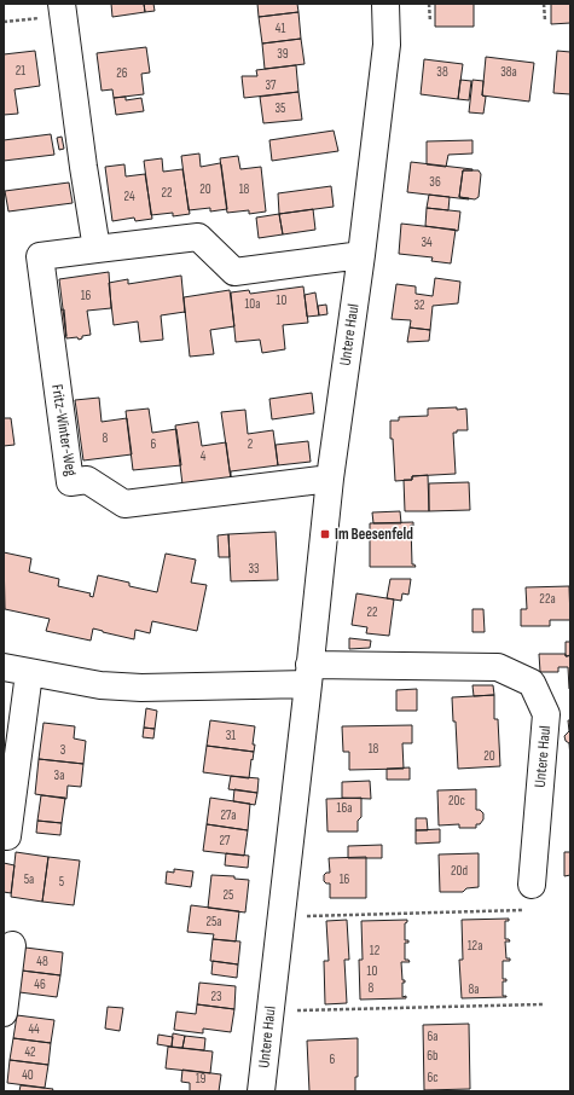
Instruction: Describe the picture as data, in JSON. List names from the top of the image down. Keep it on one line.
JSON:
{"streets":{"street":["Untere Haul","Fritz-Winter-Weg"]},"crossings":[["Untere Haul","Fritz-Winter-Weg"]],"places":{"transit":["Im Beesenfeld"]},"house_numbers":["41","39","21","38","38a","26","37","35","36","20","18","22","24","34","16","10","10a","32","8","6","2","4","33","22a","22","31","18","3","20","3a","20c","16a","27a","27","20d","5a","16","5","25","25a","12a","12","48","10","46","8","8a","23","44","6a","42","6b","6","40","6c","19"]}
